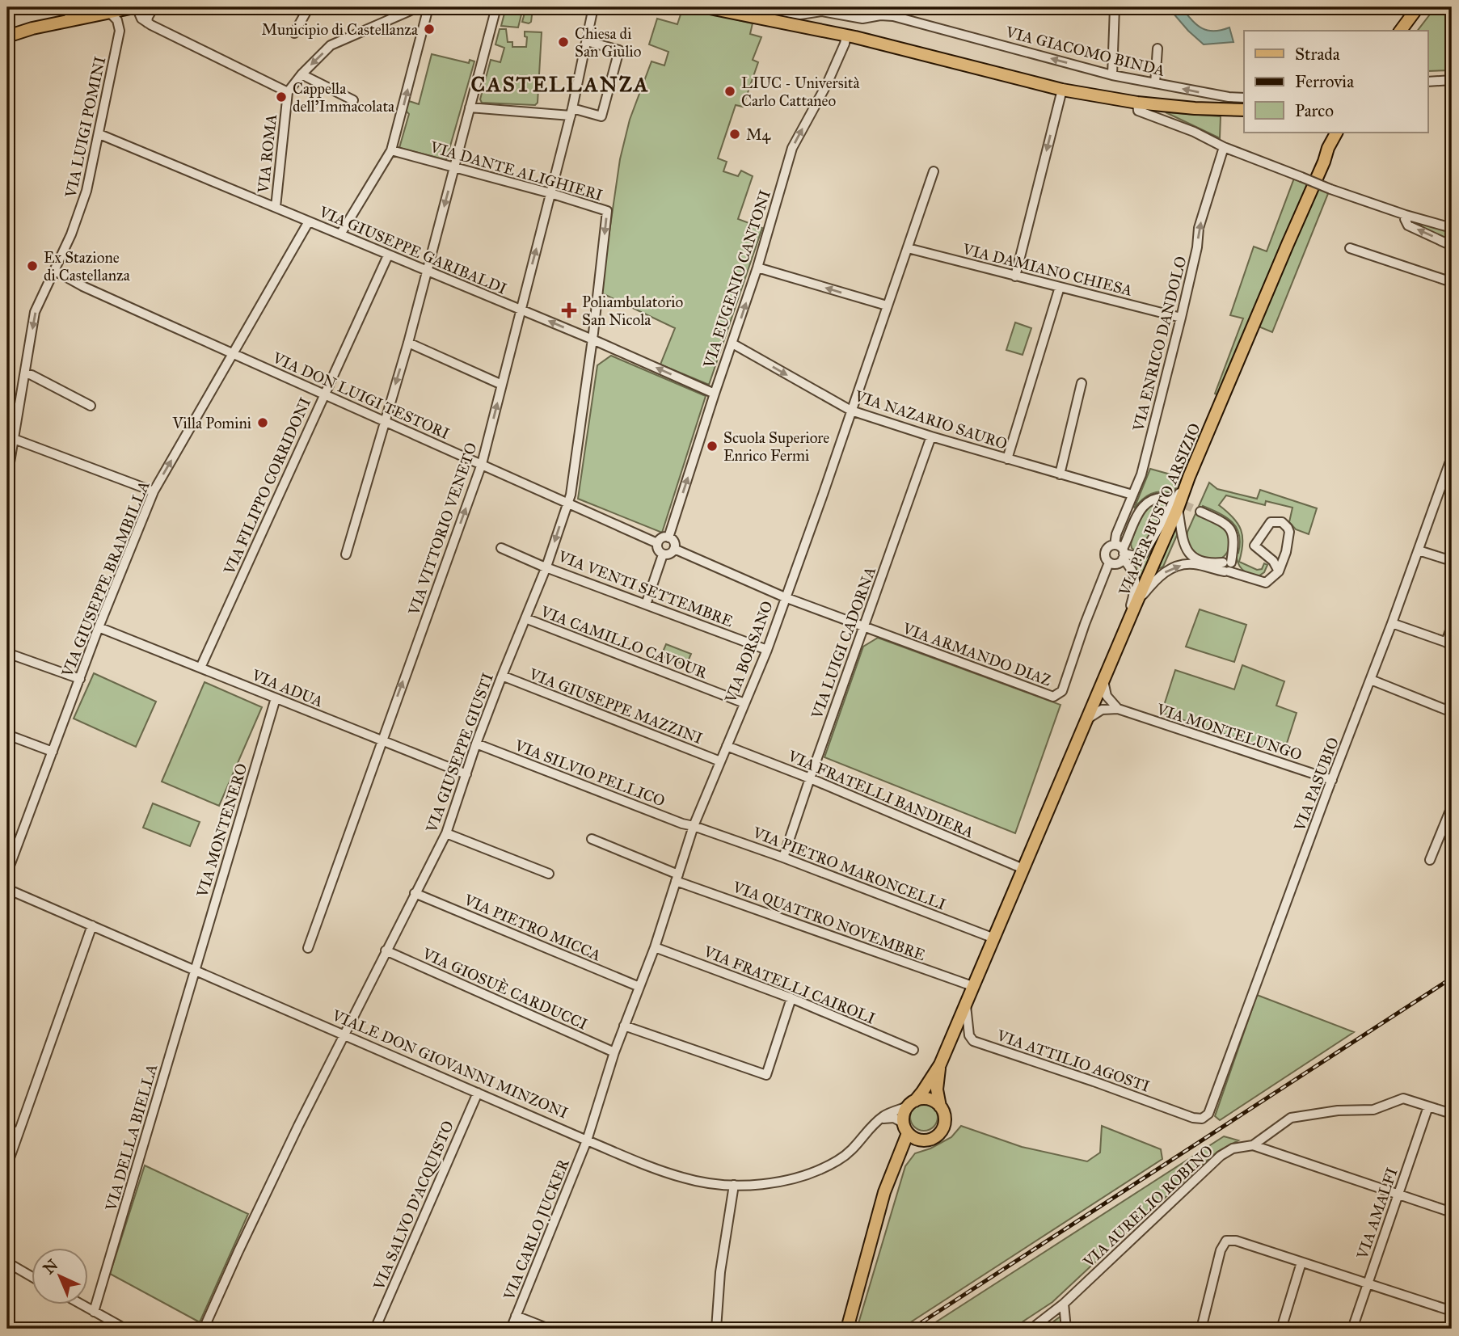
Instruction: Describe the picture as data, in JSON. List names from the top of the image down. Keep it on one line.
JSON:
{"streets":{"main road":["VIA PER BUSTO ARSIZIO","VIALE DON GIOVANNI MINZONI"],"street":["VIA GIACOMO BINDA","VIA LUIGI POMINI","VIA ROMA","VIA DANTE ALIGHIERI","VIA GIUSEPPE GARIBALDI","VIA DAMIANO CHIESA","VIA EUGENIO CANTONI","VIA ENRICO DANDOLO","VIA DON LUIGI TESTORI","VIA NAZARIO SAURO","VIA FILIPPO CORRIDONI","VIA VITTORIO VENETO","VIA GIUSEPPE BRAMBILLA","VIA VENTI SETTEMBRE","VIA CAMILLO CAVOUR","VIA LUIGI CADORNA","VIA BORSANO","VIA ARMANDO DIAZ","VIA ADUA","VIA GIUSEPPE MAZZINI","VIA MONTELUNGO","VIA GIUSEPPE GIUSTI","VIA SILVIO PELLICO","VIA PASUBIO","VIA FRATELLI BANDIERA","VIA MONTENERO","VIA PIETRO MARONCELLI","VIA QUATTRO NOVEMBRE","VIA PIETRO MICCA","VIA FRATELLI CAIROLI","VIA GIOSUÈ CARDUCCI","VIA ATTILIO AGOSTI","VIA DELLA BIELLA","VIA SALVO D'ACQUISTO","VIA AURELIO ROBINO","VIA AMALFI","VIA CARLO JUCKER"]},"crossings":[["VIA LUIGI POMINI","VIA GIUSEPPE GARIBALDI"],["VIA LUIGI POMINI","VIA DON LUIGI TESTORI"],["VIA ROMA","VIA GIUSEPPE GARIBALDI"],["VIA DANTE ALIGHIERI","VIA GIUSEPPE GARIBALDI"],["VIA DANTE ALIGHIERI","VIA VITTORIO VENETO"],["VIA DANTE ALIGHIERI","VIA GIUSEPPE GIUSTI"],["VIA GIUSEPPE GARIBALDI","VIA EUGENIO CANTONI"],["VIA GIUSEPPE GARIBALDI","VIA FILIPPO CORRIDONI"],["VIA GIUSEPPE GARIBALDI","VIA VITTORIO VENETO"],["VIA GIUSEPPE GARIBALDI","VIA GIUSEPPE BRAMBILLA"],["VIA GIUSEPPE GARIBALDI","VIA GIUSEPPE GIUSTI"],["VIA DAMIANO CHIESA","VIA ENRICO DANDOLO"],["VIA DAMIANO CHIESA","VIA BORSANO"],["VIA EUGENIO CANTONI","VIA DON LUIGI TESTORI"],["VIA EUGENIO CANTONI","VIA NAZARIO SAURO"],["VIA ENRICO DANDOLO","VIA NAZARIO SAURO"],["VIA ENRICO DANDOLO","VIA ARMANDO DIAZ"],["VIA DON LUIGI TESTORI","VIA FILIPPO CORRIDONI"],["VIA DON LUIGI TESTORI","VIA VITTORIO VENETO"],["VIA DON LUIGI TESTORI","VIA GIUSEPPE BRAMBILLA"],["VIA DON LUIGI TESTORI","VIA GIUSEPPE GIUSTI"],["VIA NAZARIO SAURO","VIA LUIGI CADORNA"],["VIA NAZARIO SAURO","VIA BORSANO"],["VIA FILIPPO CORRIDONI","VIA ADUA"],["VIA PER BUSTO ARSIZIO","VIA FRATELLI BANDIERA"],["VIA PER BUSTO ARSIZIO","VIALE DON GIOVANNI MINZONI"],["VIA VITTORIO VENETO","VIA ADUA"],["VIA GIUSEPPE BRAMBILLA","VIA ADUA"],["VIA VENTI SETTEMBRE","VIA BORSANO"],["VIA VENTI SETTEMBRE","VIA GIUSEPPE GIUSTI"],["VIA CAMILLO CAVOUR","VIA BORSANO"],["VIA CAMILLO CAVOUR","VIA GIUSEPPE GIUSTI"],["VIA LUIGI CADORNA","VIA ARMANDO DIAZ"],["VIA LUIGI CADORNA","VIA FRATELLI BANDIERA"],["VIA LUIGI CADORNA","VIA PIETRO MARONCELLI"],["VIA BORSANO","VIA ARMANDO DIAZ"],["VIA BORSANO","VIA GIUSEPPE MAZZINI"],["VIA BORSANO","VIA SILVIO PELLICO"],["VIA BORSANO","VIA FRATELLI BANDIERA"],["VIA BORSANO","VIA PIETRO MARONCELLI"],["VIA BORSANO","VIA QUATTRO NOVEMBRE"],["VIA BORSANO","VIA PIETRO MICCA"],["VIA BORSANO","VIA FRATELLI CAIROLI"],["VIA BORSANO","VIA GIOSUÈ CARDUCCI"],["VIA BORSANO","VIALE DON GIOVANNI MINZONI"],["VIA BORSANO","VIA CARLO JUCKER"],["VIA ADUA","VIA GIUSEPPE GIUSTI"],["VIA ADUA","VIA MONTENERO"],["VIA GIUSEPPE MAZZINI","VIA GIUSEPPE GIUSTI"],["VIA MONTELUNGO","VIA PASUBIO"],["VIA GIUSEPPE GIUSTI","VIA SILVIO PELLICO"],["VIA GIUSEPPE GIUSTI","VIA PIETRO MICCA"],["VIA GIUSEPPE GIUSTI","VIA GIOSUÈ CARDUCCI"],["VIA GIUSEPPE GIUSTI","VIALE DON GIOVANNI MINZONI"],["VIA SILVIO PELLICO","VIA PIETRO MARONCELLI"],["VIA PASUBIO","VIA ATTILIO AGOSTI"],["VIA FRATELLI BANDIERA","VIALE DON GIOVANNI MINZONI"],["VIA MONTENERO","VIALE DON GIOVANNI MINZONI"],["VIA MONTENERO","VIA DELLA BIELLA"],["VIA PIETRO MARONCELLI","VIALE DON GIOVANNI MINZONI"],["VIA QUATTRO NOVEMBRE","VIALE DON GIOVANNI MINZONI"],["VIA ATTILIO AGOSTI","VIALE DON GIOVANNI MINZONI"],["VIALE DON GIOVANNI MINZONI","VIA DELLA BIELLA"],["VIALE DON GIOVANNI MINZONI","VIA SALVO D'ACQUISTO"],["VIALE DON GIOVANNI MINZONI","VIA CARLO JUCKER"]],"one_way":["VIA GIACOMO BINDA","VIA DANTE ALIGHIERI","VIA EUGENIO CANTONI","VIA ENRICO DANDOLO","VIA VITTORIO VENETO"],"districts":["CASTELLANZA"],"places":{"other":["Municipio di Castellanza","Chiesa di San Giulio","LIUC - Università Carlo Cattaneo","Cappella dell'Immacolata","M4","Ex Stazione di Castellanza","Villa Pomini","Scuola Superiore Enrico Fermi"],"health":["Poliambulatorio San Nicola"]},"legend":["Strada","Ferrovia","Parco"],"north":"top left"}
